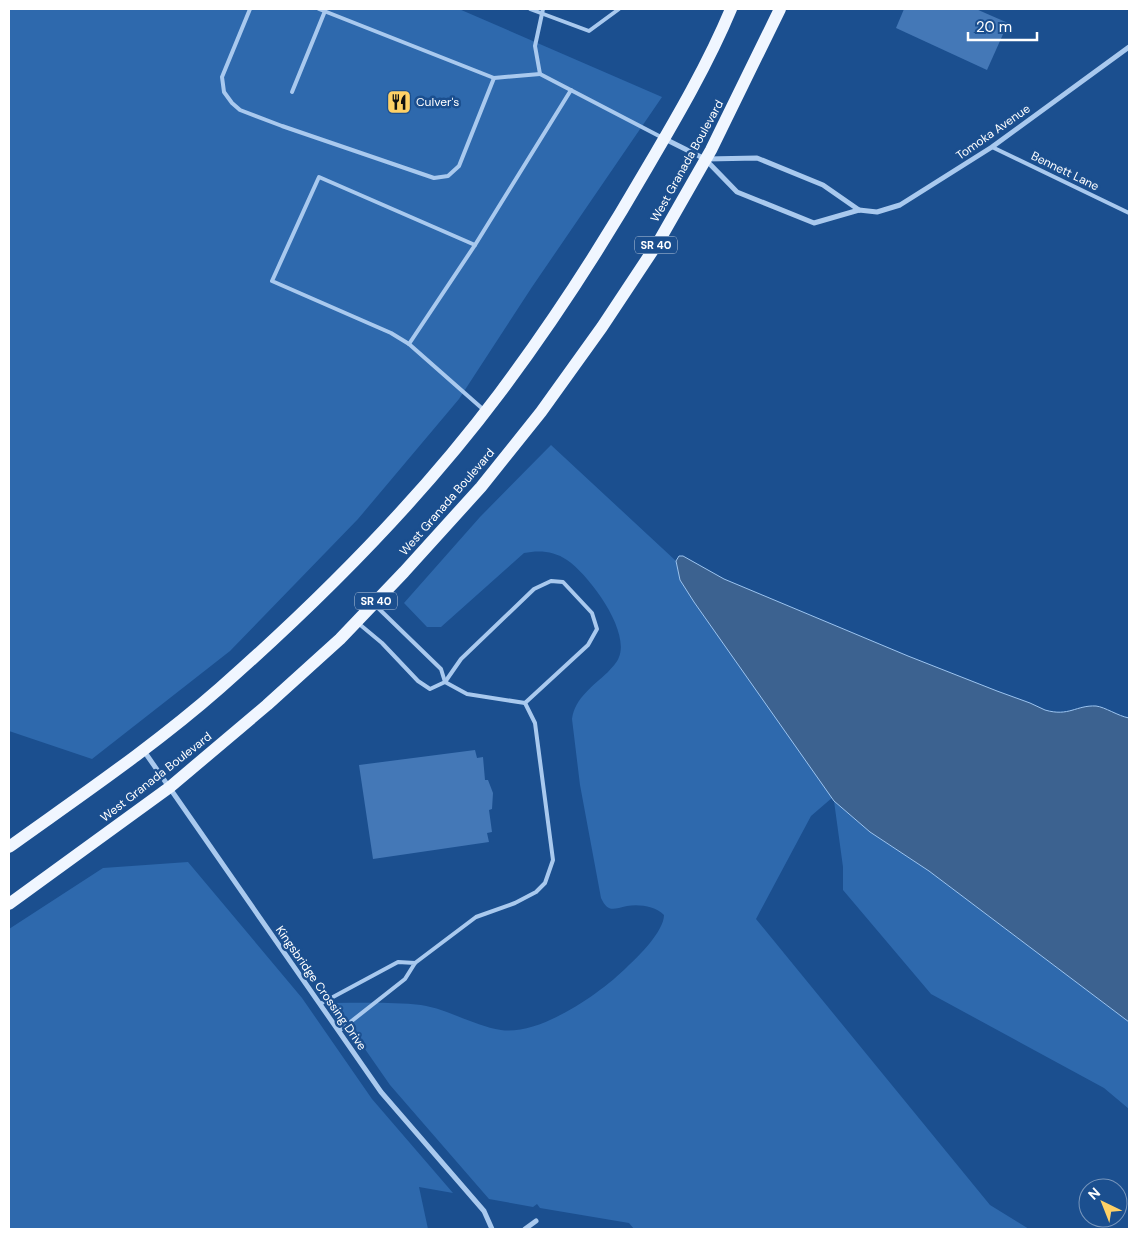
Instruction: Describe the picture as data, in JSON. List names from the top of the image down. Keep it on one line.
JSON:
{"streets":{"main road":["West Granada Boulevard","SR 40"],"street":["Tomoka Avenue","Kingsbridge Crossing Drive"],"lane":["Bennett Lane"]},"crossings":[["Tomoka Avenue","West Granada Boulevard"],["Tomoka Avenue","Bennett Lane"],["West Granada Boulevard","Kingsbridge Crossing Drive"]],"places":{"restaurant":["Culver's"]},"scale_bar":"20 m","north":"top left"}
